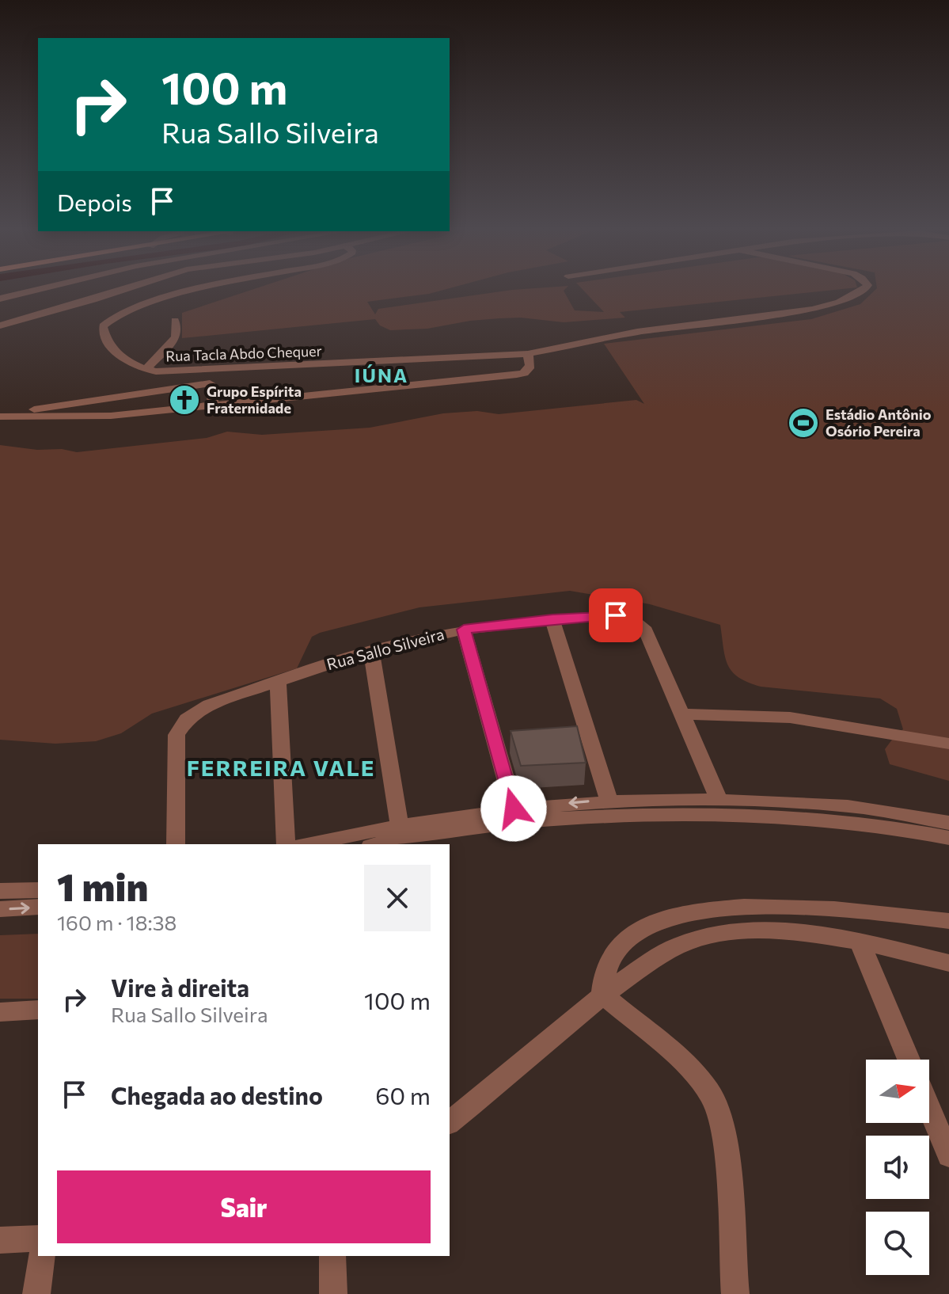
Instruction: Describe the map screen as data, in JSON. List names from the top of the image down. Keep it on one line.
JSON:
{"streets":{"street":["Rua Tacla Abdo Chequer","Rua Sallo Silveira"]},"districts":["IÚNA","FERREIRA VALE"],"places":{"church":["Grupo Espírita Fraternidade"],"sports":["Estádio Antônio Osório Pereira"]},"north":"right","page":{"turn":["100 m","Rua Sallo Silveira"],"then":"Depois","heading":["1 min","160 m · 18:38"],"list":[{"name":"Vire à direita","note":"Rua Sallo Silveira","value":"100 m"},{"name":"Chegada ao destino","value":"60 m"}],"buttons":"Sair"}}
